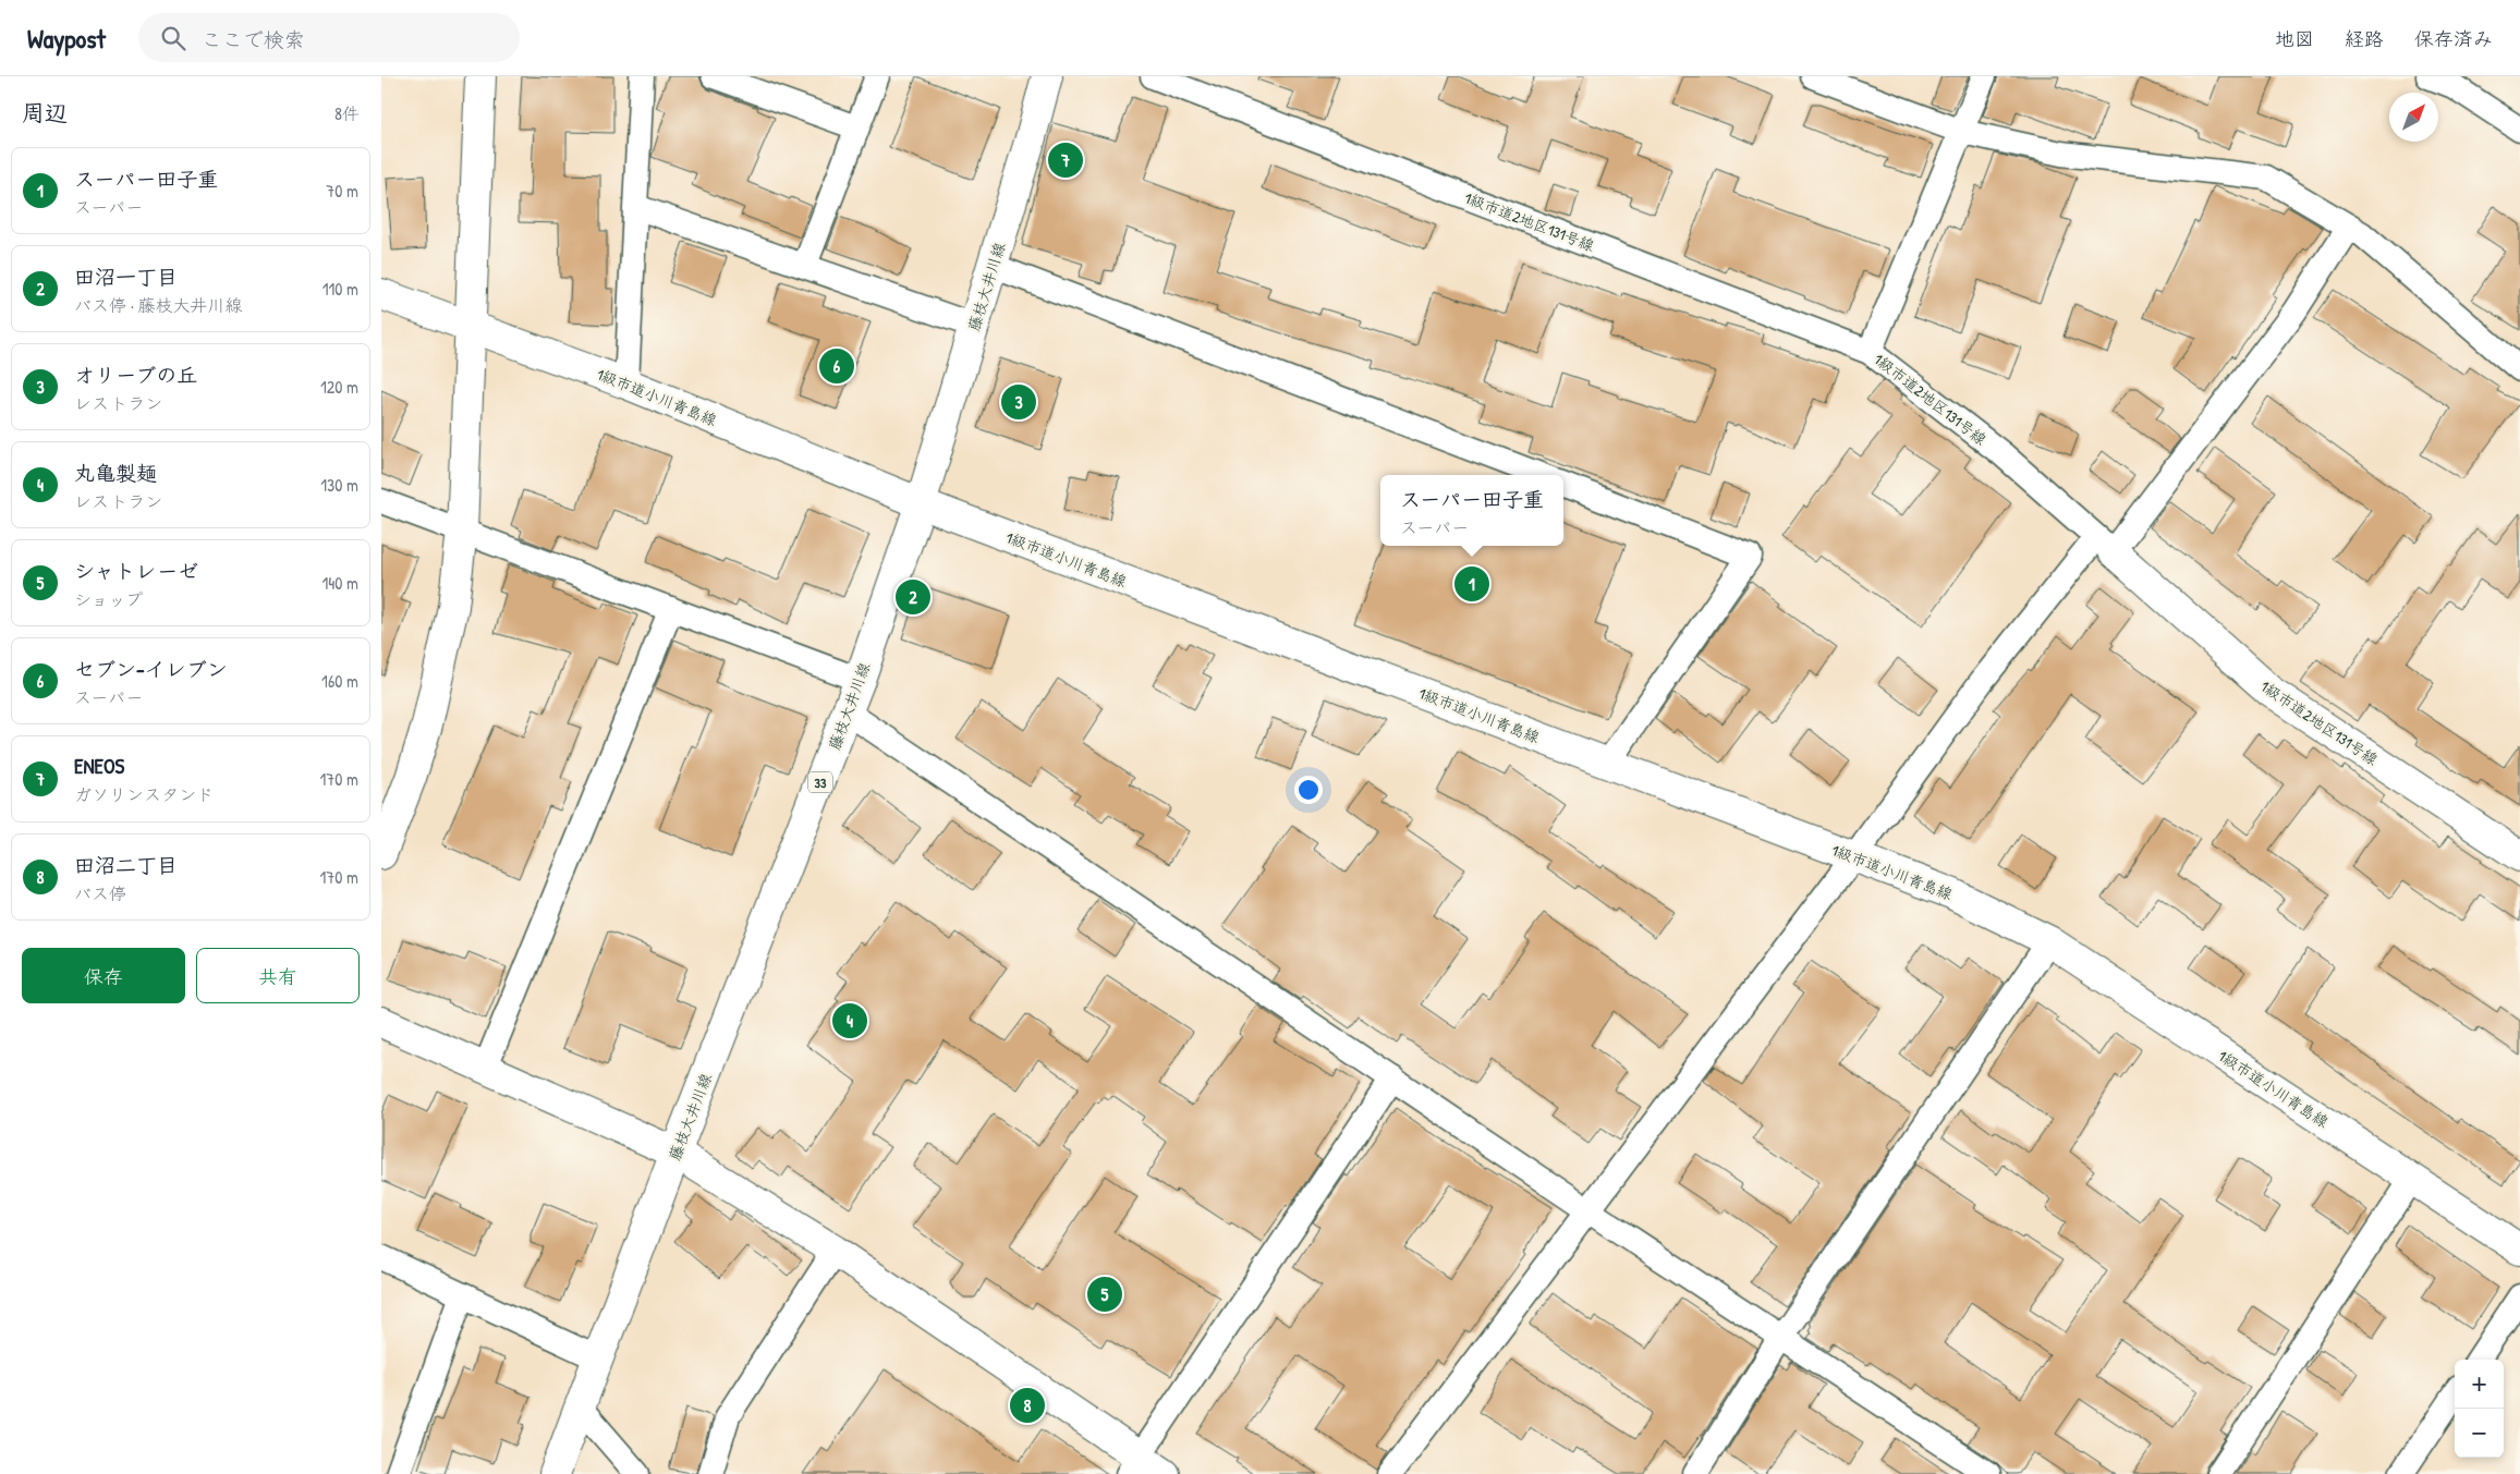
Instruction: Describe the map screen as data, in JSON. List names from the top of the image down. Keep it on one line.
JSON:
{"streets":{"street":["1級市道2地区131号線","藤枝大井川線","1級市道小川青島線","33"]},"crossings":[["藤枝大井川線","1級市道小川青島線"]],"north":"top right","page":{"header":"Waypost","search":"ここで検索","nav":["地図","経路","保存済み"],"heading":["周辺","8件"],"pins":["7","6","3","1","2","4","5","8"],"list":[{"mark":"1","name":"スーパー田子重","note":"スーパー","value":"70 m"},{"mark":"2","name":"田沼一丁目","note":"バス停 · 藤枝大井川線","value":"110 m"},{"mark":"3","name":"オリーブの丘","note":"レストラン","value":"120 m"},{"mark":"4","name":"丸亀製麺","note":"レストラン","value":"130 m"},{"mark":"5","name":"シャトレーゼ","note":"ショップ","value":"140 m"},{"mark":"6","name":"セブン-イレブン","note":"スーパー","value":"160 m"},{"mark":"7","name":"ENEOS","note":"ガソリンスタンド","value":"170 m"},{"mark":"8","name":"田沼二丁目","note":"バス停","value":"170 m"}],"popup":["スーパー田子重","スーパー"],"buttons":["保存","共有"],"map_buttons":["+","−"]}}
